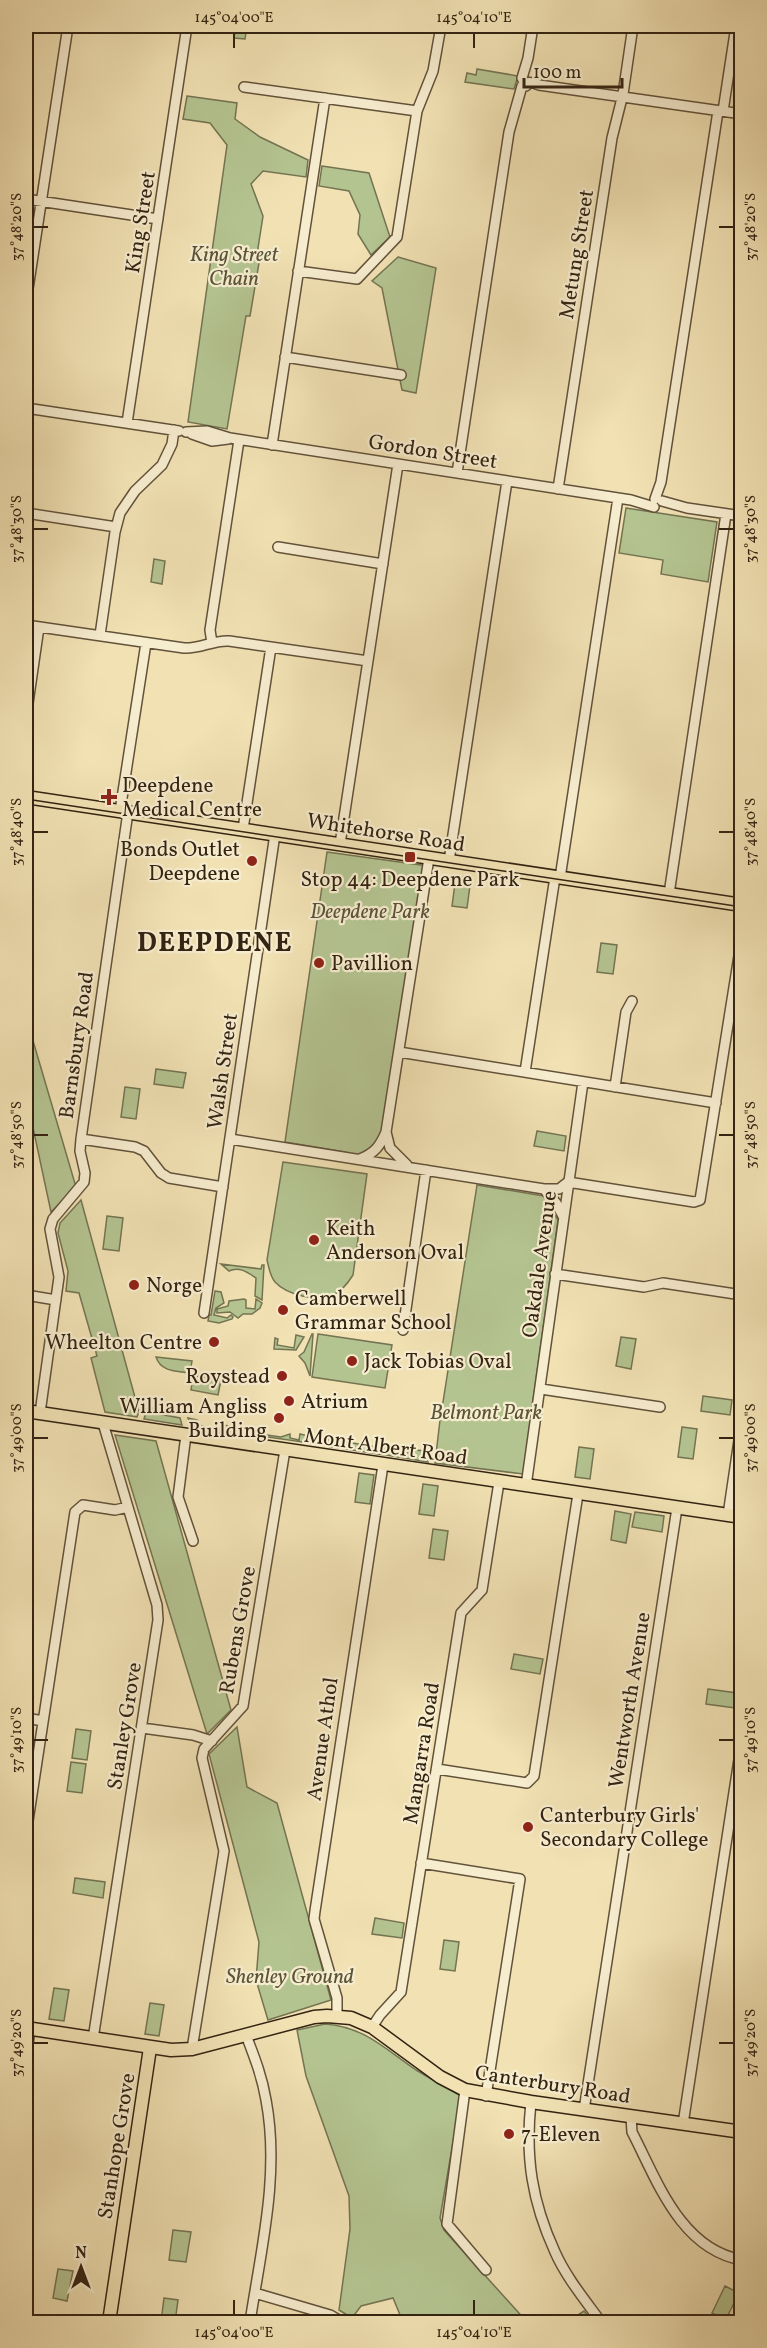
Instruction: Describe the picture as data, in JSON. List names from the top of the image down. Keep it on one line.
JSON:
{"streets":{"main road":["Whitehorse Road","Mont Albert Road","Canterbury Road","Stanhope Grove"],"street":["King Street","Metung Street","Gordon Street","Barnsbury Road","Walsh Street","Oakdale Avenue","Rubens Grove","Wentworth Avenue","Stanley Grove","Avenue Athol","Mangarra Road"]},"crossings":[["King Street","Gordon Street"],["Metung Street","Gordon Street"],["Whitehorse Road","Barnsbury Road"],["Whitehorse Road","Walsh Street"],["Barnsbury Road","Mont Albert Road"],["Oakdale Avenue","Mont Albert Road"],["Mont Albert Road","Rubens Grove"],["Mont Albert Road","Wentworth Avenue"],["Mont Albert Road","Stanley Grove"],["Mont Albert Road","Avenue Athol"],["Mont Albert Road","Mangarra Road"],["Wentworth Avenue","Canterbury Road"],["Stanley Grove","Canterbury Road"],["Avenue Athol","Canterbury Road"],["Mangarra Road","Canterbury Road"],["Canterbury Road","Stanhope Grove"]],"districts":["DEEPDENE"],"parks":["King Street Chain","Deepdene Park","Belmont Park","Shenley Ground"],"places":{"health":["Deepdene Medical Centre"],"transit":["Stop 44: Deepdene Park"],"other":["Bonds Outlet Deepdene","Pavillion","Keith Anderson Oval","Norge","Camberwell Grammar School","Wheelton Centre","Jack Tobias Oval","Roystead","Atrium","William Angliss Building","Canterbury Girls' Secondary College","7-Eleven"]},"scale_bar":"100 m","north":"top","coordinates":["145°04'00\"E","145°04'10\"E","37°48'20\"S","37°48'30\"S","37°48'40\"S","37°48'50\"S","37°49'00\"S","37°49'10\"S","37°49'20\"S"]}
